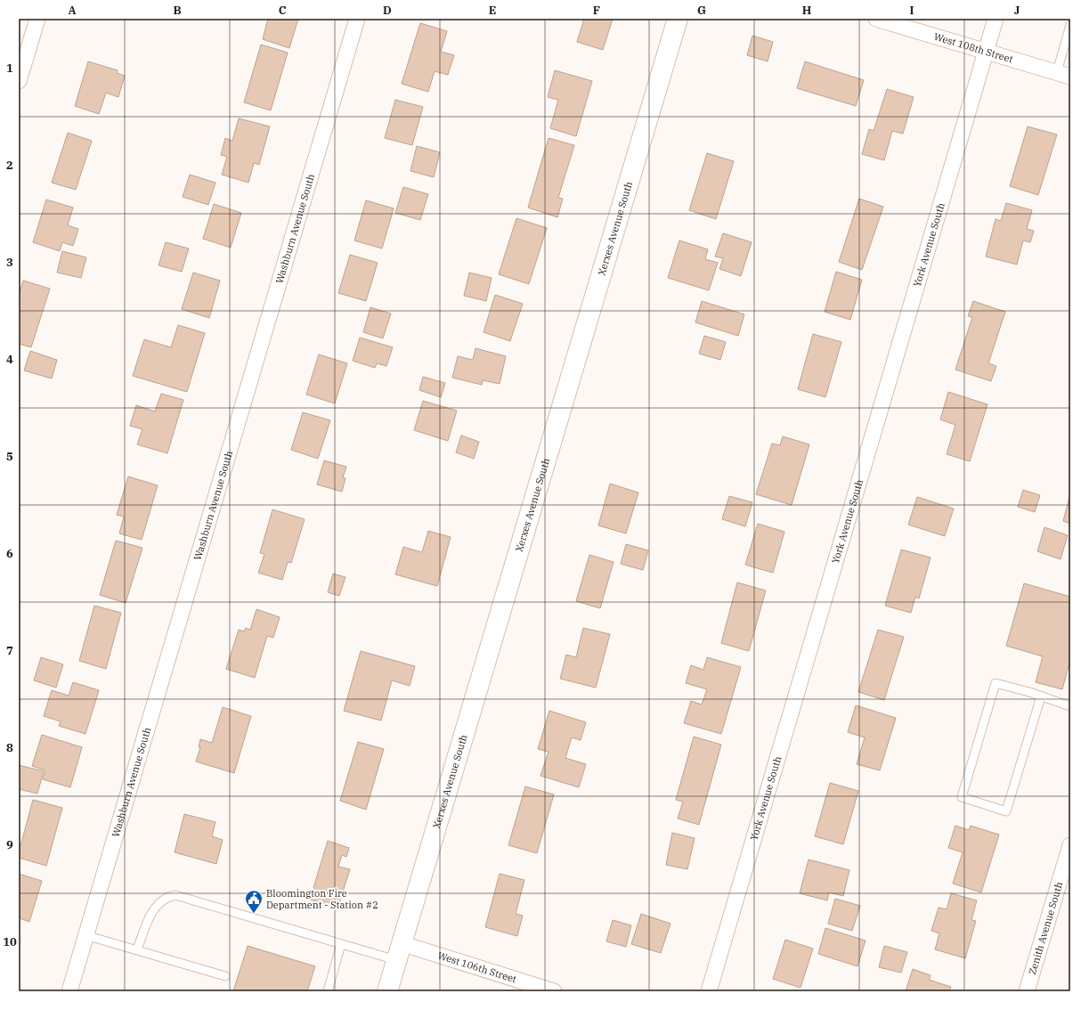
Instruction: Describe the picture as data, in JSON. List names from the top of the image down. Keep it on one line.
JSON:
{"streets":{"street":["West 108th Street","Washburn Avenue South","Xerxes Avenue South","York Avenue South","Zenith Avenue South","West 106th Street"]},"crossings":[["West 108th Street","York Avenue South"],["Xerxes Avenue South","West 106th Street"]],"places":{"public building":["Bloomington Fire Department - Station #2"]},"grid":{"columns":["A","B","C","D","E","F","G","H","I","J"],"rows":["1","2","3","4","5","6","7","8","9","10"]}}
